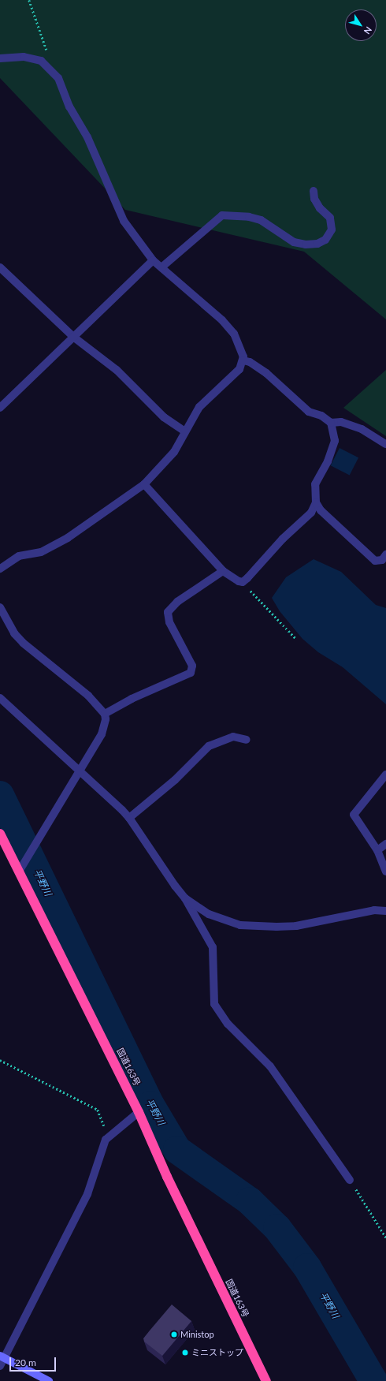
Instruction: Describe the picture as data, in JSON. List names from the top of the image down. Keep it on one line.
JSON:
{"streets":{"highway":["国道163号"]},"water":["平野川"],"places":["Ministop","ミニストップ"],"scale_bar":"20 m","north":"bottom right"}
